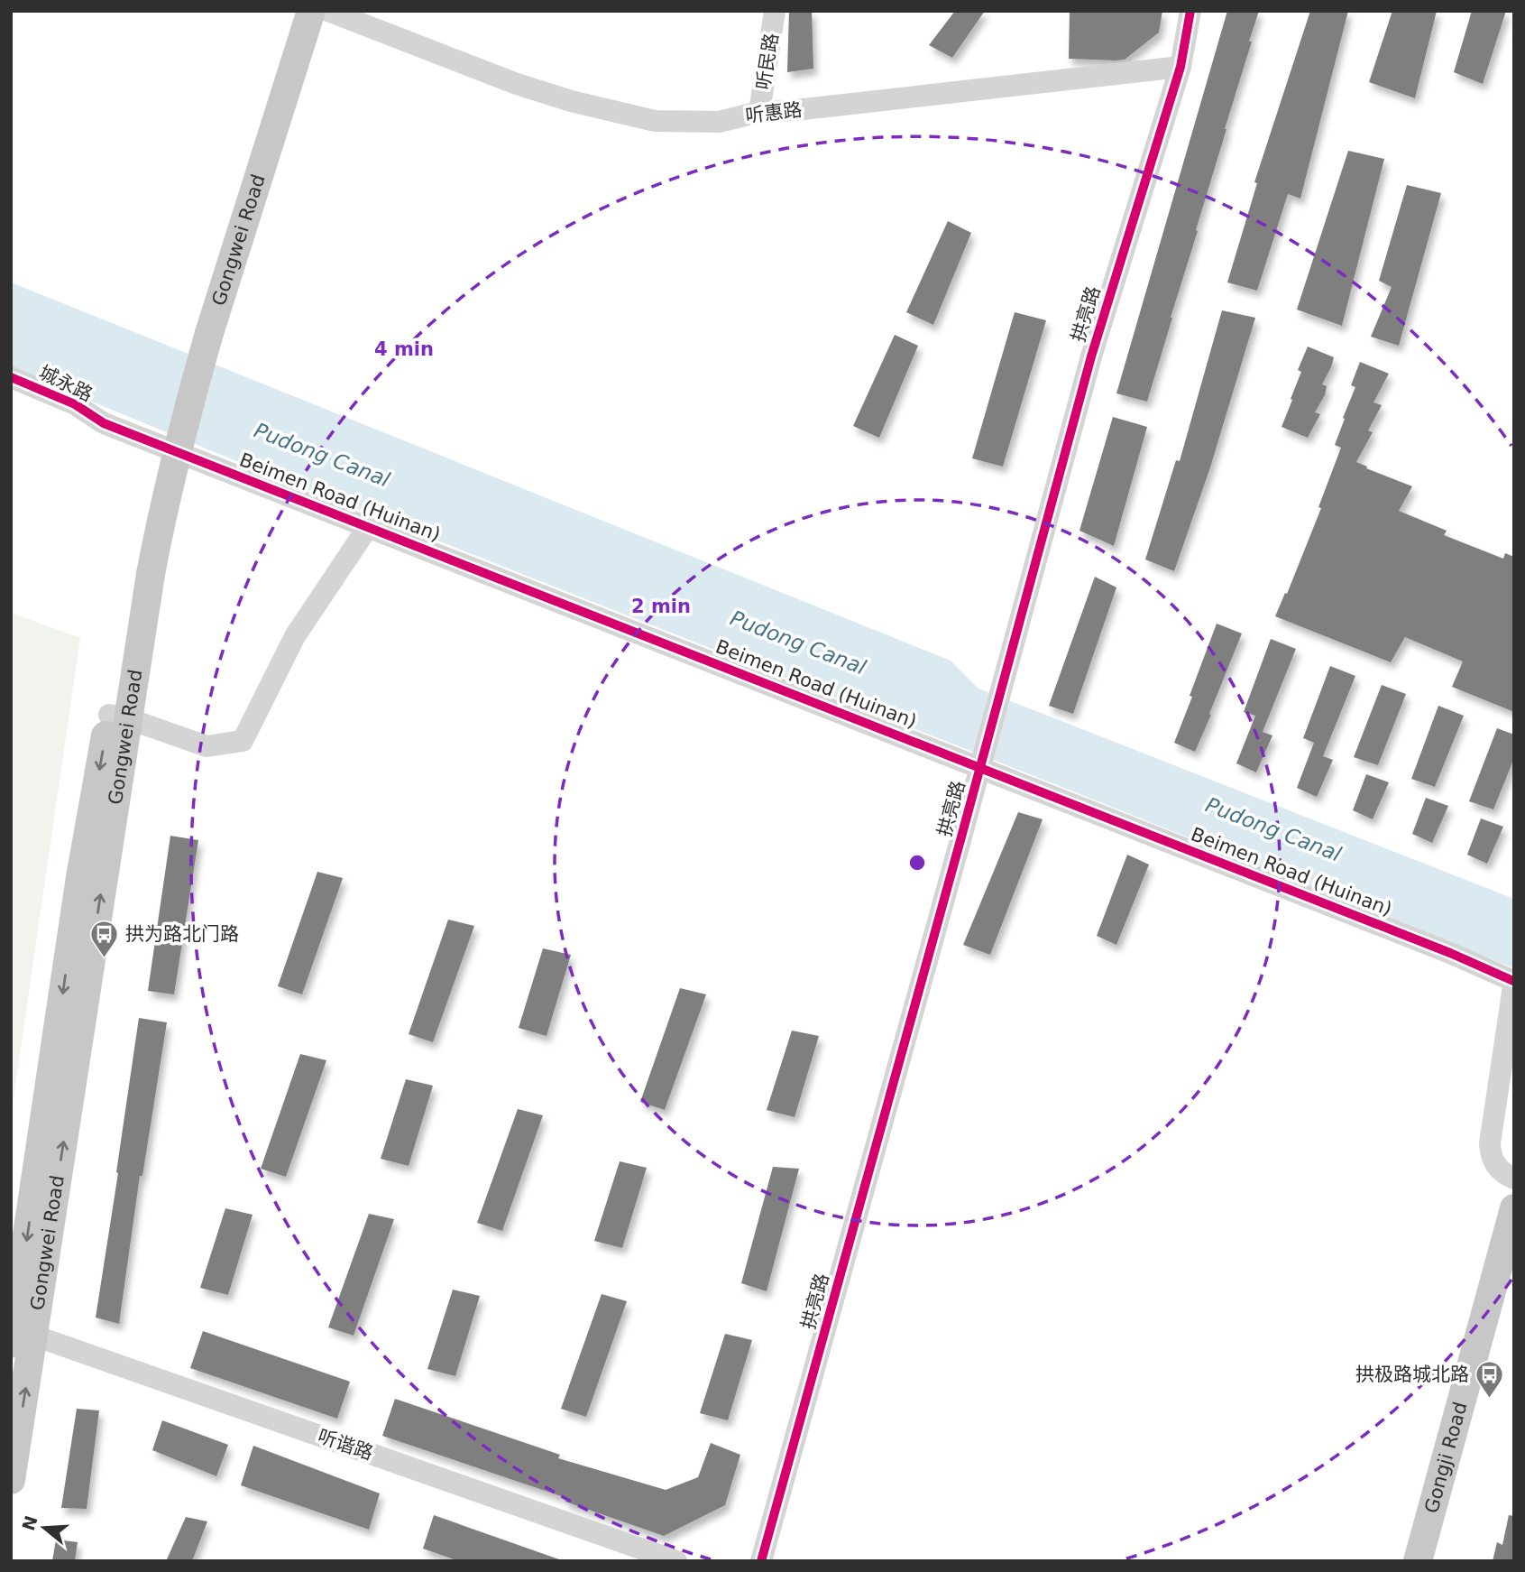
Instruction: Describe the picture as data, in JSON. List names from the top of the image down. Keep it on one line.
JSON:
{"streets":{"main road":["Gongwei Road","Gongji Road"],"street":["听民路","听惠路","拱亮路","城永路","Beimen Road (Huinan)","听谐路"]},"crossings":[["听民路","听惠路"],["听惠路","拱亮路"],["Gongwei Road","听谐路"],["城永路","Beimen Road (Huinan)"]],"water":["Pudong Canal"],"places":{"bus stop":["拱为路北门路","拱极路城北路"]},"north":"left","rings":["4 min","2 min"]}
